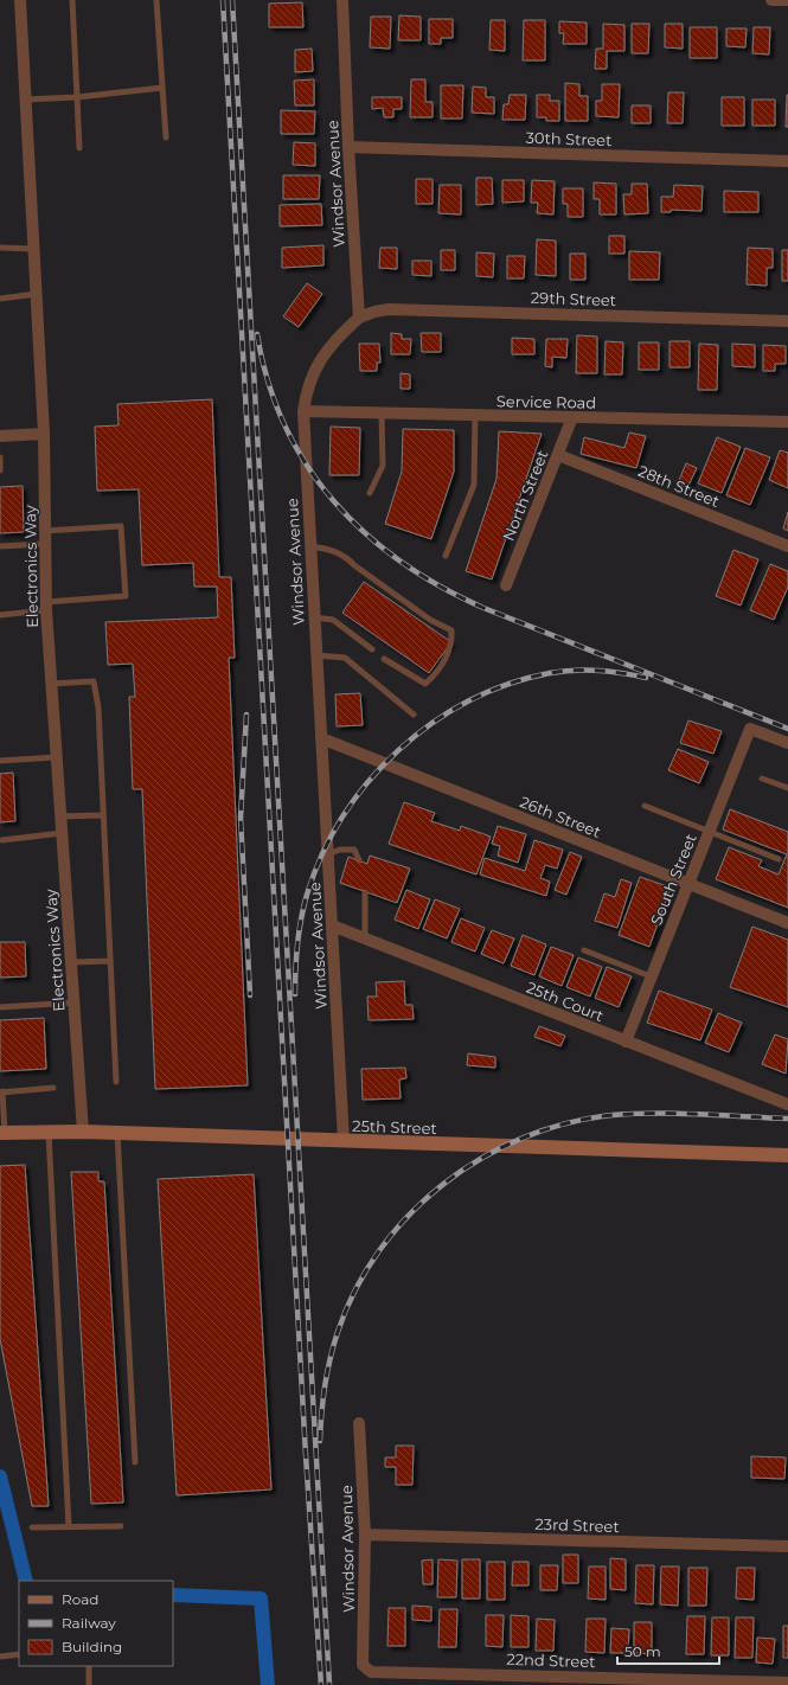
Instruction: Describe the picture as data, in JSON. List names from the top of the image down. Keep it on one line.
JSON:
{"streets":{"main road":["25th Street"],"street":["30th Street","Windsor Avenue","29th Street","Service Road","28th Street","North Street","Electronics Way","26th Street","South Street","25th Court","23rd Street","22nd Street"]},"crossings":[["30th Street","Windsor Avenue"],["Windsor Avenue","29th Street"],["Windsor Avenue","Service Road"],["Windsor Avenue","26th Street"],["Windsor Avenue","25th Court"],["Windsor Avenue","25th Street"],["Windsor Avenue","23rd Street"],["Windsor Avenue","22nd Street"],["Service Road","North Street"],["28th Street","North Street"],["Electronics Way","25th Street"],["26th Street","South Street"],["South Street","25th Court"]],"legend":["Road","Railway","Building"],"scale_bar":"50 m"}
